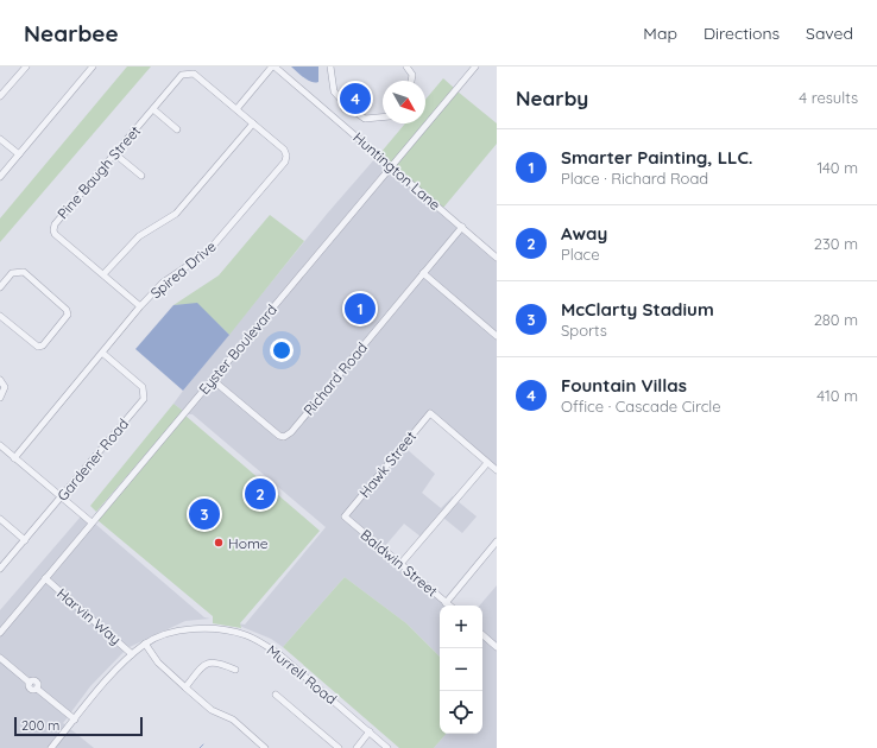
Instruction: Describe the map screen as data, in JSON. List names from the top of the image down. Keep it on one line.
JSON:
{"streets":{"street":["Huntington Lane","Pine Baugh Street","Spirea Drive","Eyster Boulevard","Richard Road","Gardener Road","Hawk Street","Baldwin Street","Harvin Way","Murrell Road"]},"crossings":[["Huntington Lane","Eyster Boulevard"],["Huntington Lane","Richard Road"],["Pine Baugh Street","Spirea Drive"],["Spirea Drive","Gardener Road"],["Eyster Boulevard","Richard Road"],["Eyster Boulevard","Harvin Way"],["Hawk Street","Baldwin Street"],["Harvin Way","Murrell Road"]],"places":["Home"],"scale_bar":"200 m","north":"bottom right","page":{"header":"Nearbee","nav":["Map","Directions","Saved"],"heading":["Nearby","4 results"],"pins":["4","1","2","3"],"list":[{"mark":"1","name":"Smarter Painting, LLC.","note":"Place · Richard Road","value":"140 m"},{"mark":"2","name":"Away","note":"Place","value":"230 m"},{"mark":"3","name":"McClarty Stadium","note":"Sports","value":"280 m"},{"mark":"4","name":"Fountain Villas","note":"Office · Cascade Circle","value":"410 m"}],"map_buttons":["+","−"],"scale":"200 m"}}
